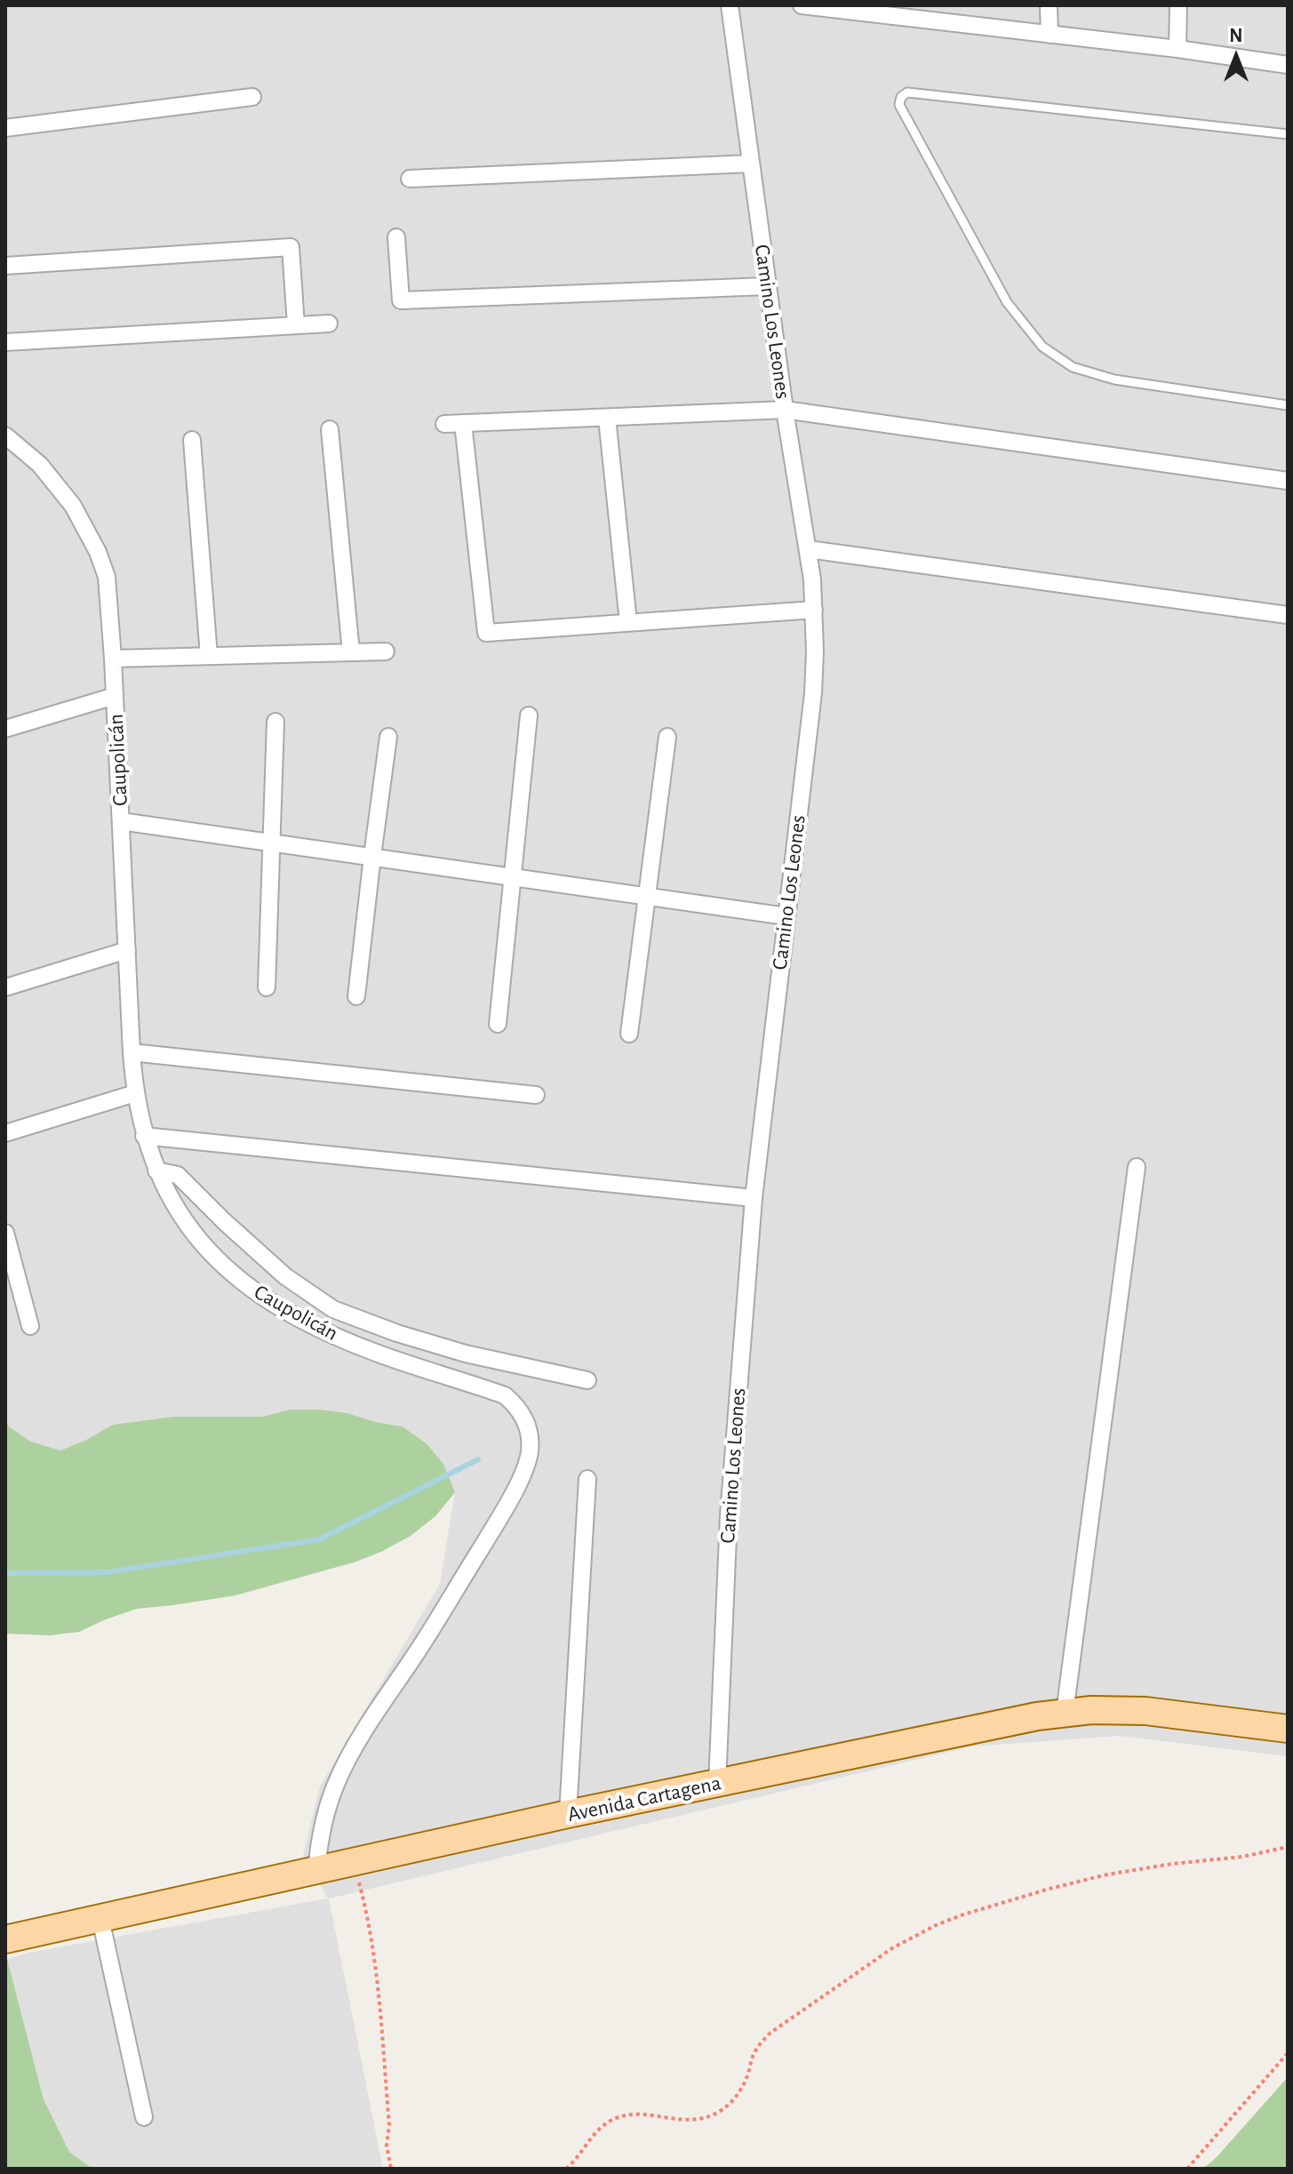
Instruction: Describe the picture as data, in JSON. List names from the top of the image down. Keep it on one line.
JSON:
{"streets":{"main road":["Avenida Cartagena"],"street":["Camino Los Leones","Caupolicán"]},"crossings":[["Camino Los Leones","Avenida Cartagena"],["Caupolicán","Avenida Cartagena"]],"north":"top"}
